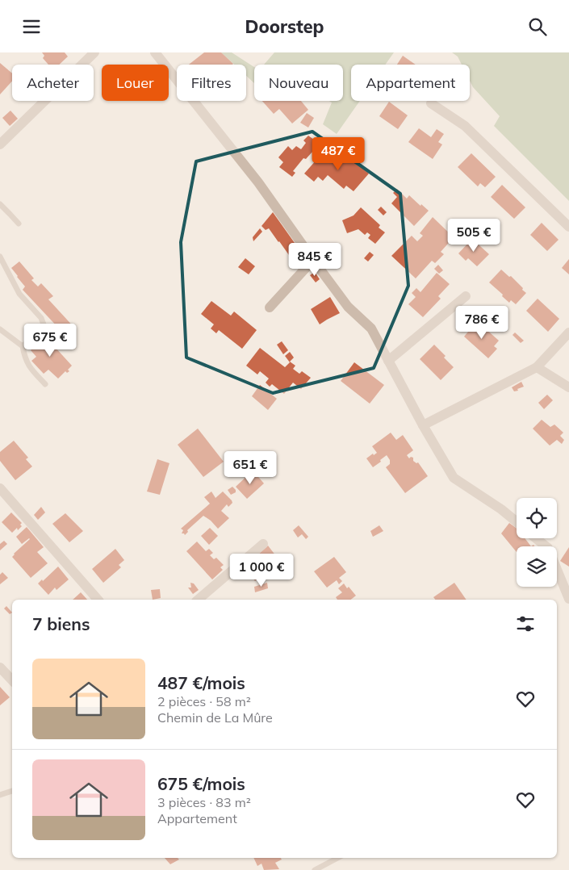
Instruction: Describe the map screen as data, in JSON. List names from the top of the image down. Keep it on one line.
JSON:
{"page":{"header":"Doorstep","chip":["Acheter","Louer","Filtres","Nouveau","Appartement"],"price":["487 €","505 €","845 €","786 €","675 €","651 €","1 000 €"],"heading":"7 biens","list":[{"name":"487 €/mois","note":"2 pièces · 58 m² · Chemin de La Mûre"},{"name":"675 €/mois","note":"3 pièces · 83 m² · Appartement"}]}}
